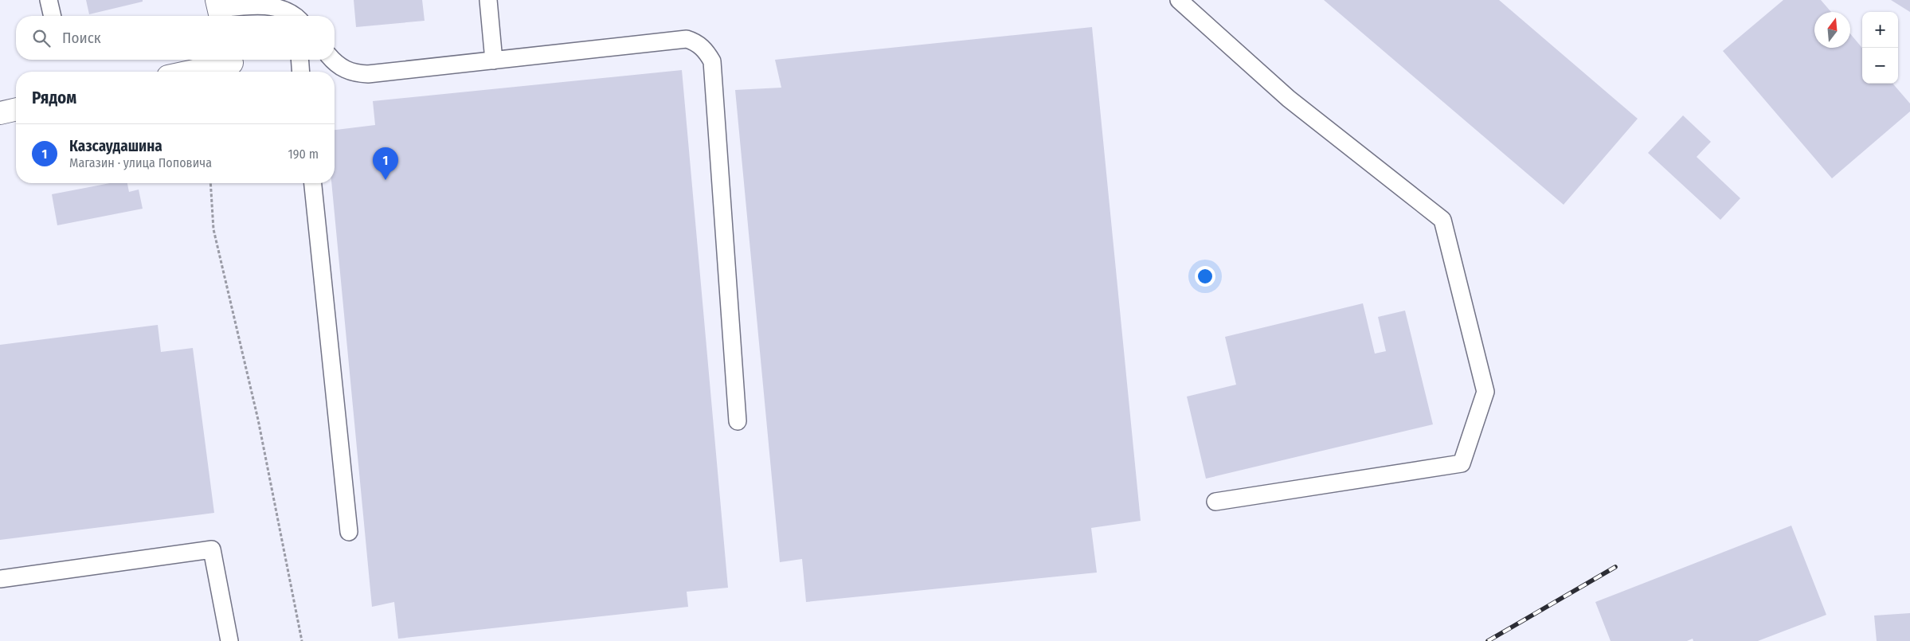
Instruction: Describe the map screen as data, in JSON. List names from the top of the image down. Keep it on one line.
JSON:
{"north":"top","page":{"map_buttons":["+","−"],"search":"Поиск","heading":"Рядом","list":[{"mark":"1","name":"Казсаудашина","note":"Магазин · улица Поповича","value":"190 m"}],"pins":"1"}}
